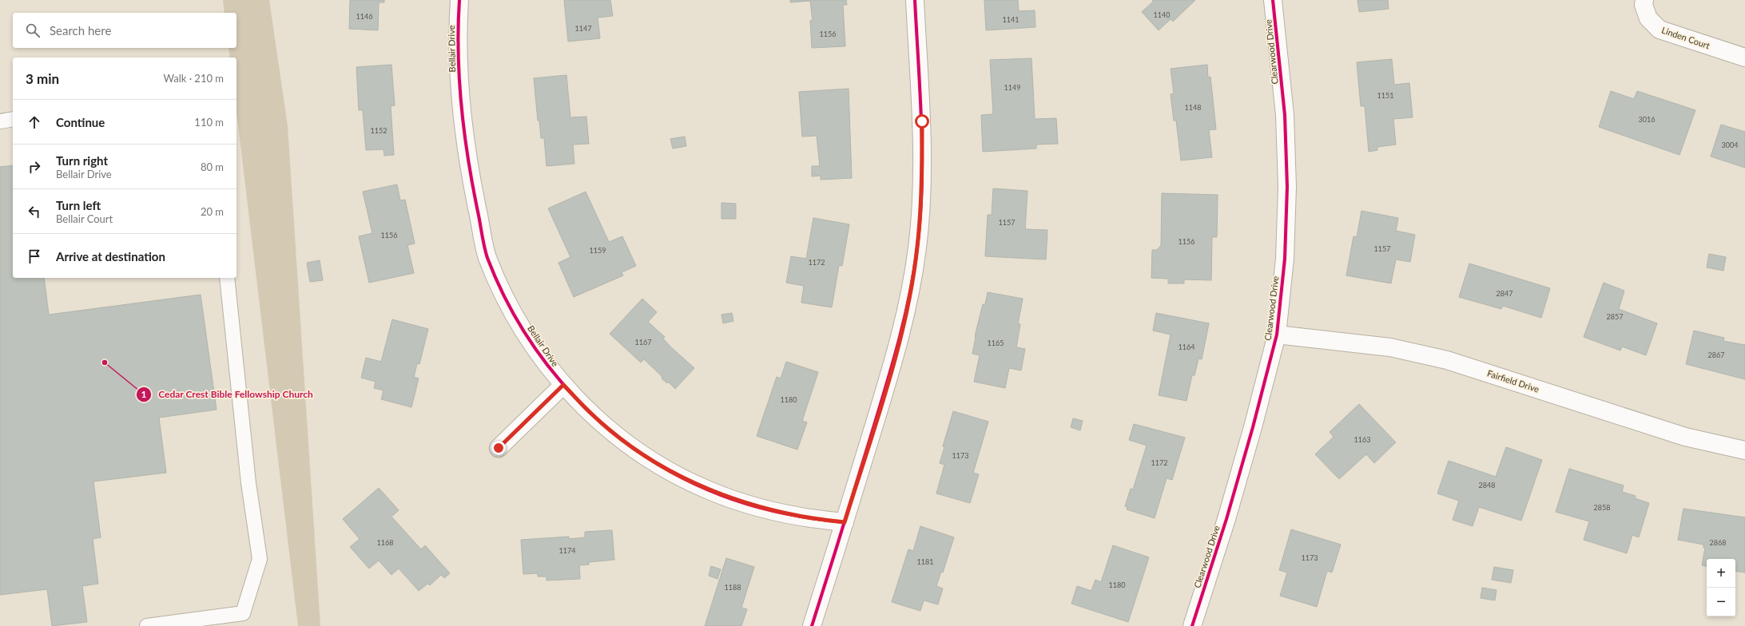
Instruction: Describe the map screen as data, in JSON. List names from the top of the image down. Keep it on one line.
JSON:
{"streets":{"street":["Linden Court","Bellair Drive","Clearwood Drive","Fairfield Drive"]},"crossings":[["Clearwood Drive","Fairfield Drive"]],"places":["Cedar Crest Bible Fellowship Church"],"house_numbers":["1140","1146","1141","1147","1156","1149","1151","1148","3016","1152","3004","1157","1156","1156","1157","1159","1172","2847","2857","1167","1165","1164","2867","1180","1163","1173","1172","2848","2858","1168","2868","1174","1173","1181","1180","1188"],"page":{"search":"Search here","heading":["3 min","Walk · 210 m"],"list":[["Continue","110 m"],["Turn right","Bellair Drive","80 m"],["Turn left","Bellair Court","20 m"],"Arrive at destination"],"map_buttons":["+","−"]}}
